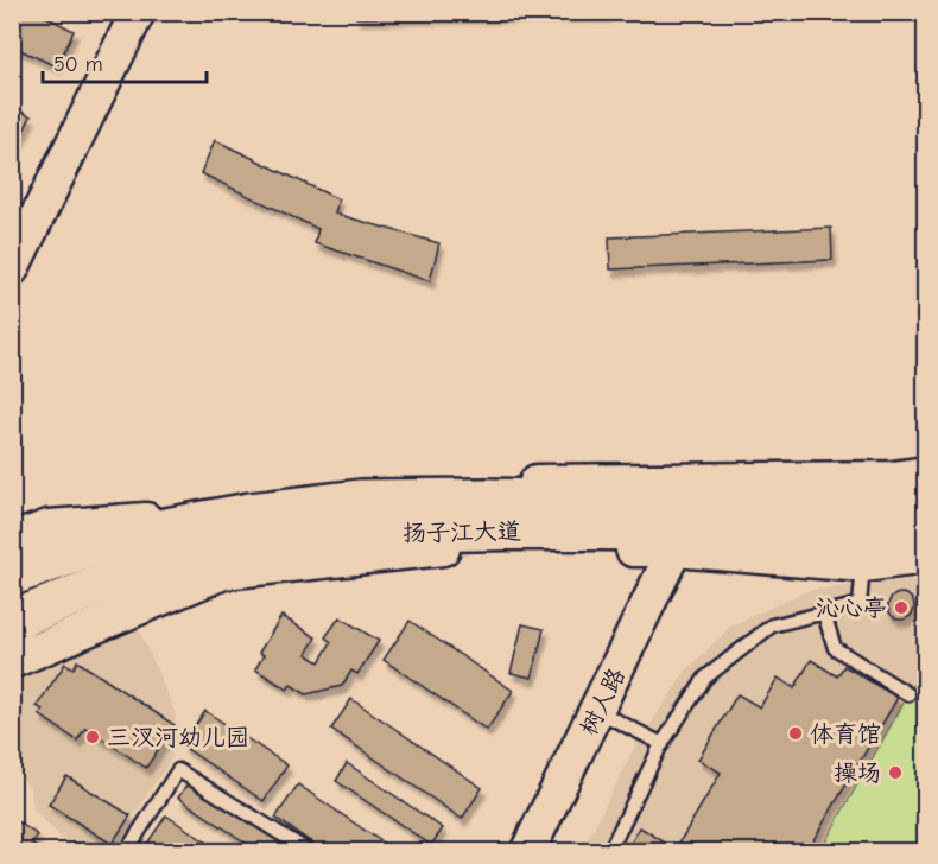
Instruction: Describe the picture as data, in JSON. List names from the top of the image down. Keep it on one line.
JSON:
{"streets":{"highway":["扬子江大道"],"main road":["树人路"]},"places":["沁心亭","体育馆","三汊河幼儿园","操场"],"scale_bar":"50 m"}
